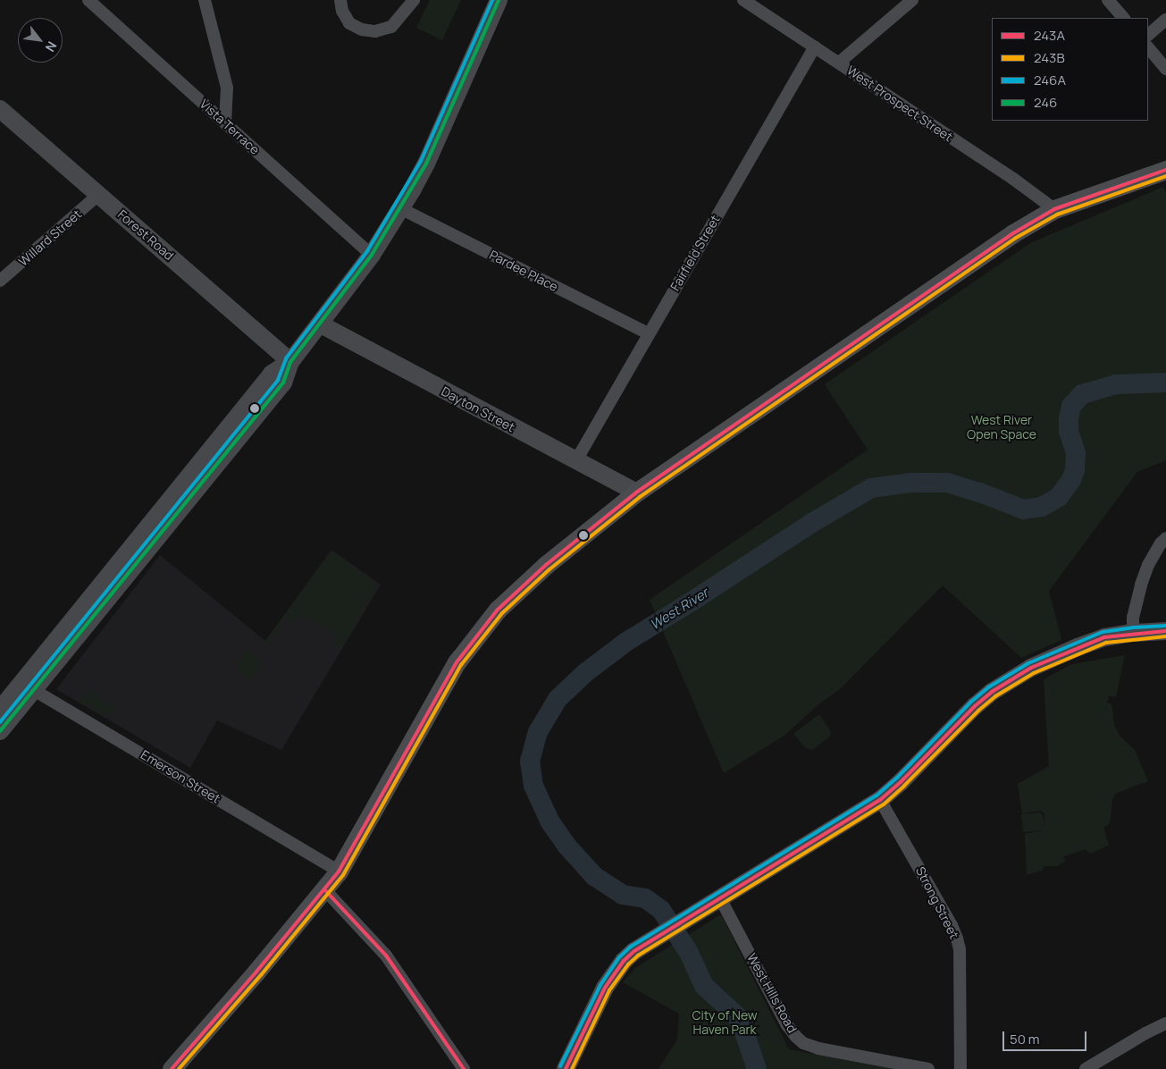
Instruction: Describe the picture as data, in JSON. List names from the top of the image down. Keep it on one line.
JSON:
{"streets":{"main road":["Forest Road","Dayton Street"],"street":["West Prospect Street","Vista Terrace","Willard Street","Fairfield Street","Pardee Place","Emerson Street","Strong Street","West Hills Road"]},"crossings":[["West Prospect Street","Fairfield Street"],["Forest Road","Willard Street"],["Fairfield Street","Pardee Place"],["Fairfield Street","Dayton Street"]],"water":["West River"],"parks":["West River Open Space","City of New Haven Park"],"lines":["transit line 246A","transit line 246","transit line 243A","transit line 243B"],"legend":["243A","243B","246A","246"],"scale_bar":"50 m","north":"bottom right"}
